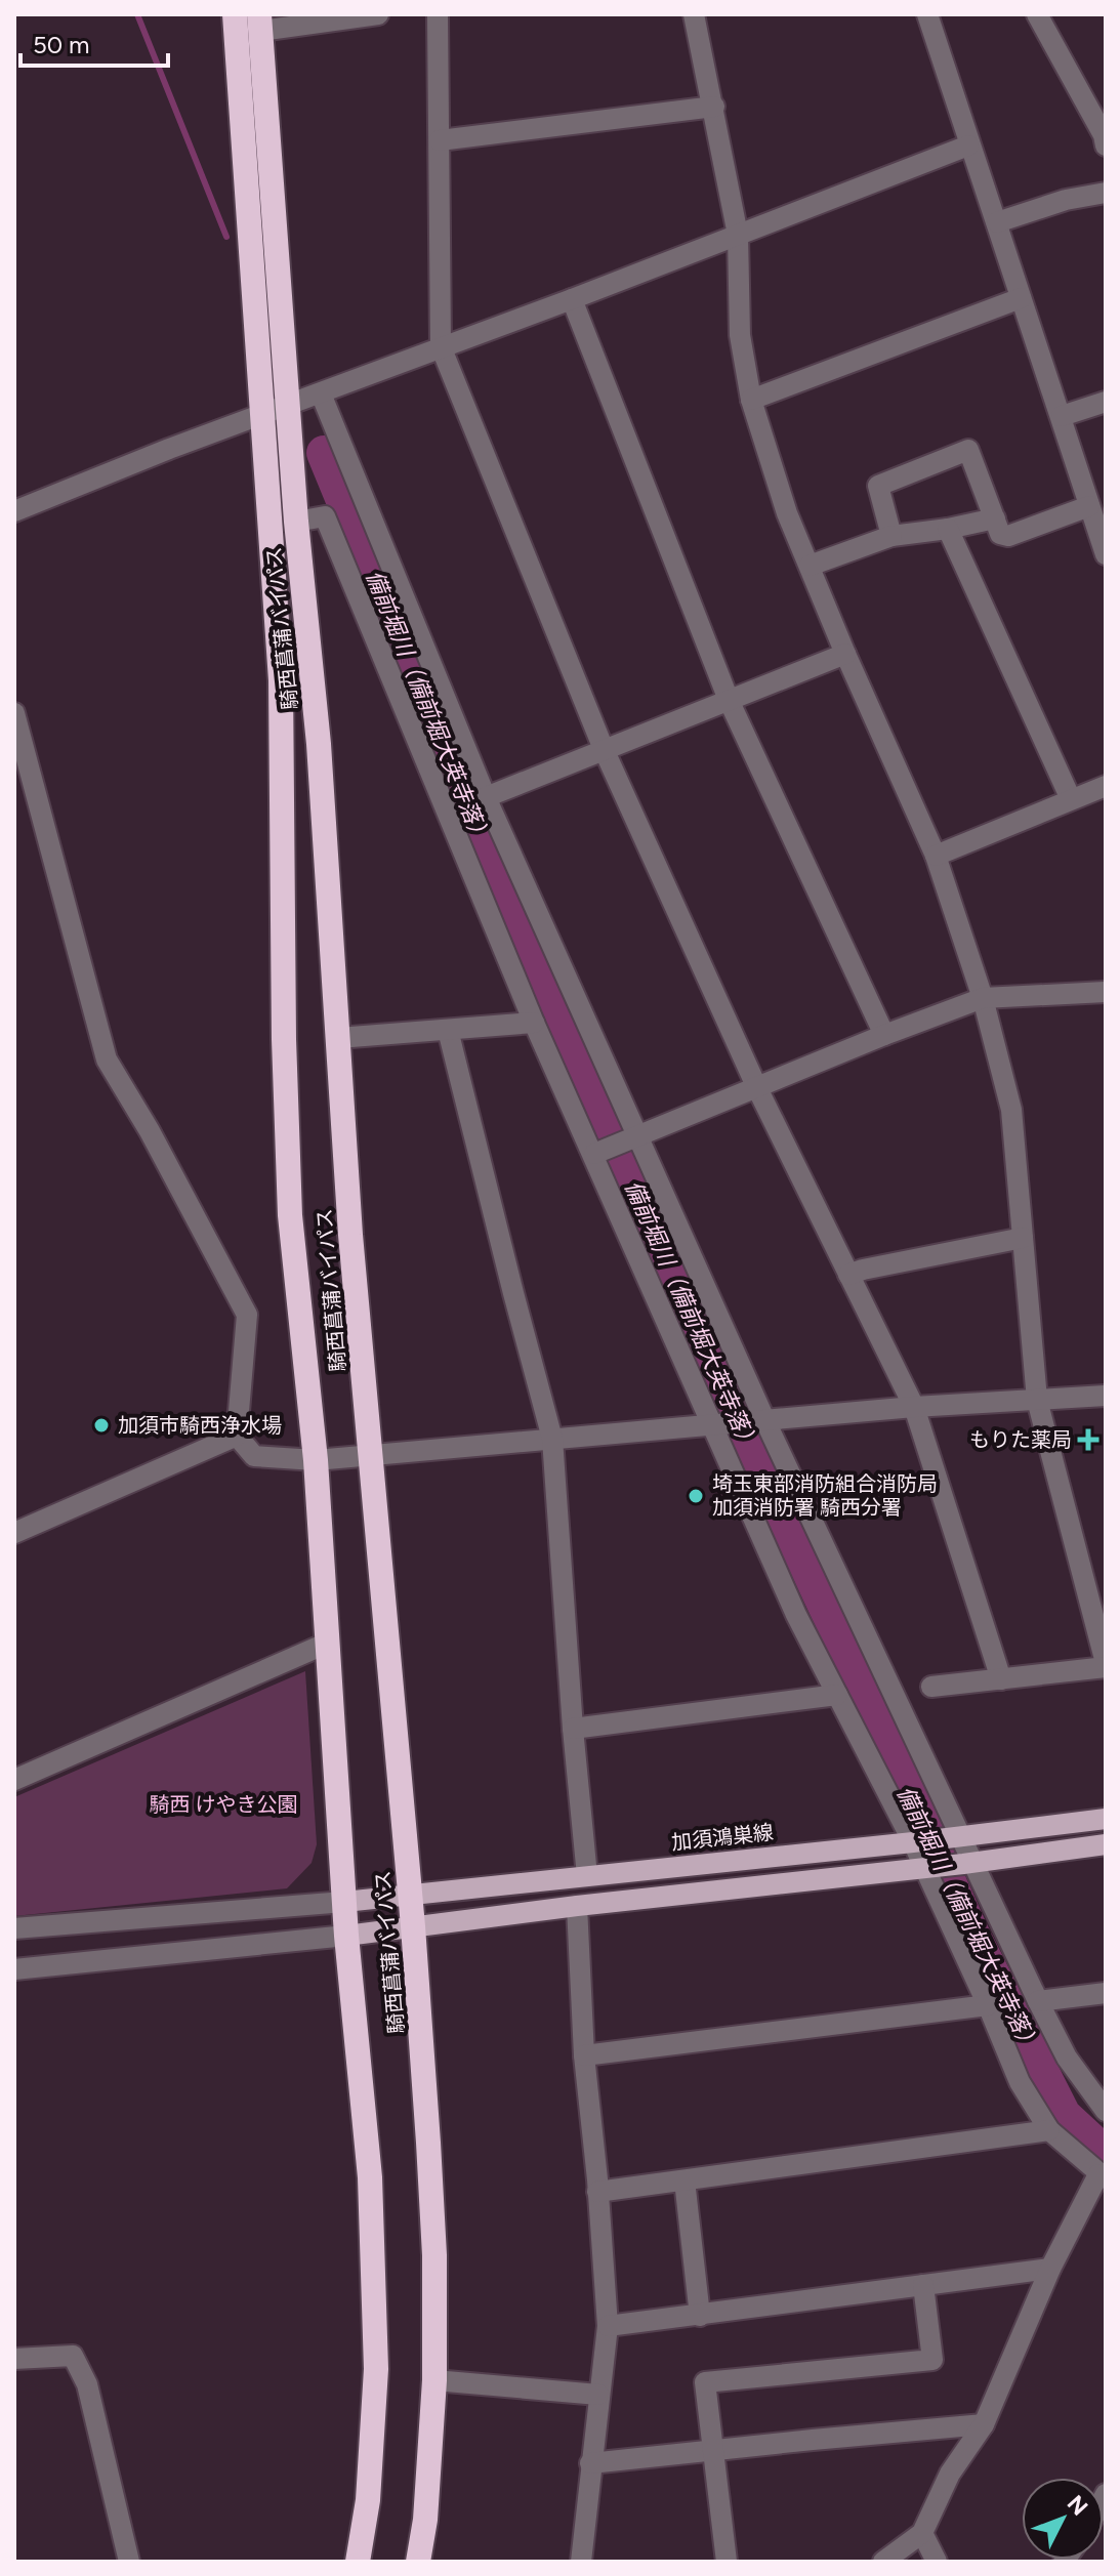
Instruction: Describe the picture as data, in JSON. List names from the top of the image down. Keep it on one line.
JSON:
{"streets":{"highway":["騎西菖蒲バイパス"],"main road":["加須鴻巣線"]},"crossings":[["騎西菖蒲バイパス","加須鴻巣線"]],"water":["備前堀川（備前堀大英寺落）"],"parks":["騎西 けやき公園"],"places":{"other":["加須市騎西浄水場","埼玉東部消防組合消防局 加須消防署 騎西分署"],"health":["もりた薬局"]},"scale_bar":"50 m","north":"top right"}
